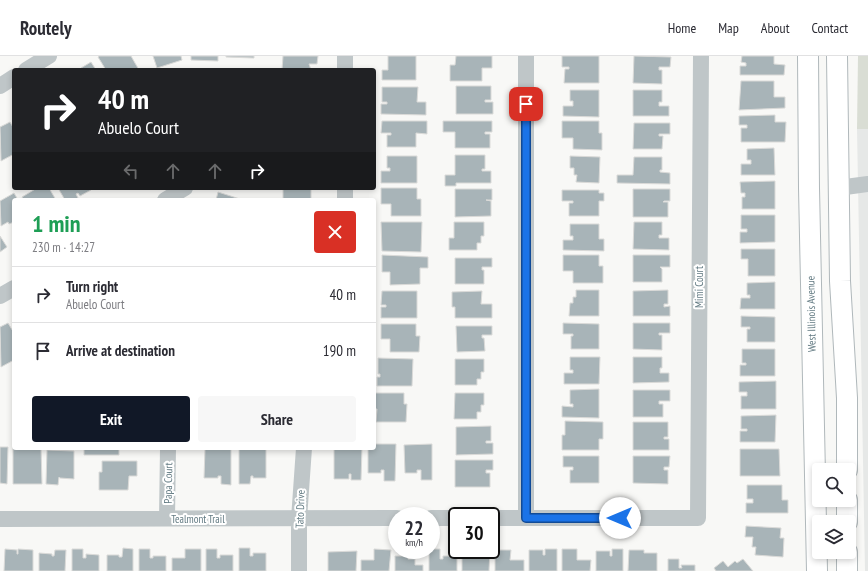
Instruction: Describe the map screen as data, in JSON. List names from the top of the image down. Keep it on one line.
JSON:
{"streets":{"main road":["West Illinois Avenue"],"street":["Mimi Court","Papa Court","Tato Drive","Tealmont Trail"]},"crossings":[["Papa Court","Tealmont Trail"],["Tato Drive","Tealmont Trail"]],"page":{"header":"Routely","nav":["Home","Map","About","Contact"],"turn":["40 m","Abuelo Court"],"heading":["1 min","230 m · 14:27"],"list":[{"name":"Turn right","note":"Abuelo Court","value":"40 m"},{"name":"Arrive at destination","value":"190 m"}],"buttons":["Exit","Share"],"speed":"22 km/h","limit":"30"}}
